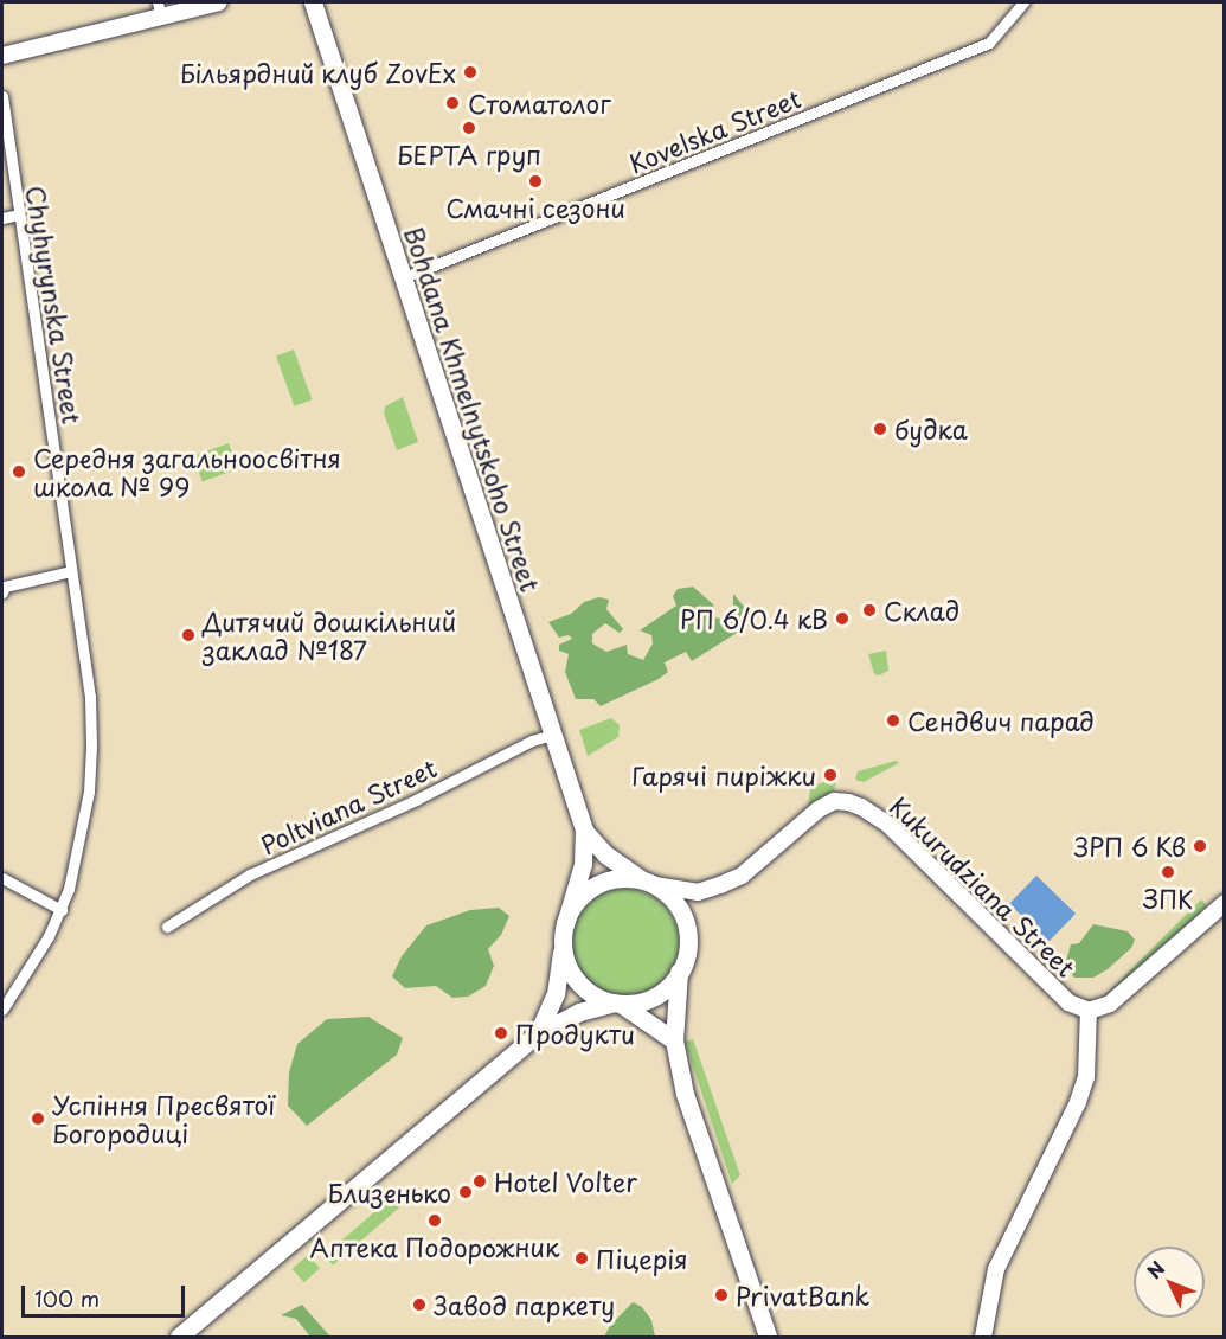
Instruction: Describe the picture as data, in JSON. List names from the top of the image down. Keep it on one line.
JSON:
{"streets":{"main road":["Bohdana Khmelnytskoho Street","Kukurudziana Street"],"street":["Kovelska Street","Chyhyrynska Street","Poltviana Street"]},"crossings":[["Kovelska Street","Bohdana Khmelnytskoho Street"],["Bohdana Khmelnytskoho Street","Poltviana Street"],["Bohdana Khmelnytskoho Street","Kukurudziana Street"]],"places":["Більярдний клуб ZovEx","Стоматолог","БЕРТА груп","Смачні сезони","будка","Середня загальноосвітня школа № 99","Склад","РП 6/0.4 кВ","Дитячий дошкільний заклад №187","Сендвич парад","Гарячі пиріжки","ЗРП 6 Кв","ЗПК","Продукти","Успіння Пресвятої Богородиці","Hotel Volter","Близенько","Аптека Подорожник","Піцерія","PrivatBank","Завод паркету"],"scale_bar":"100 m","north":"top left"}
